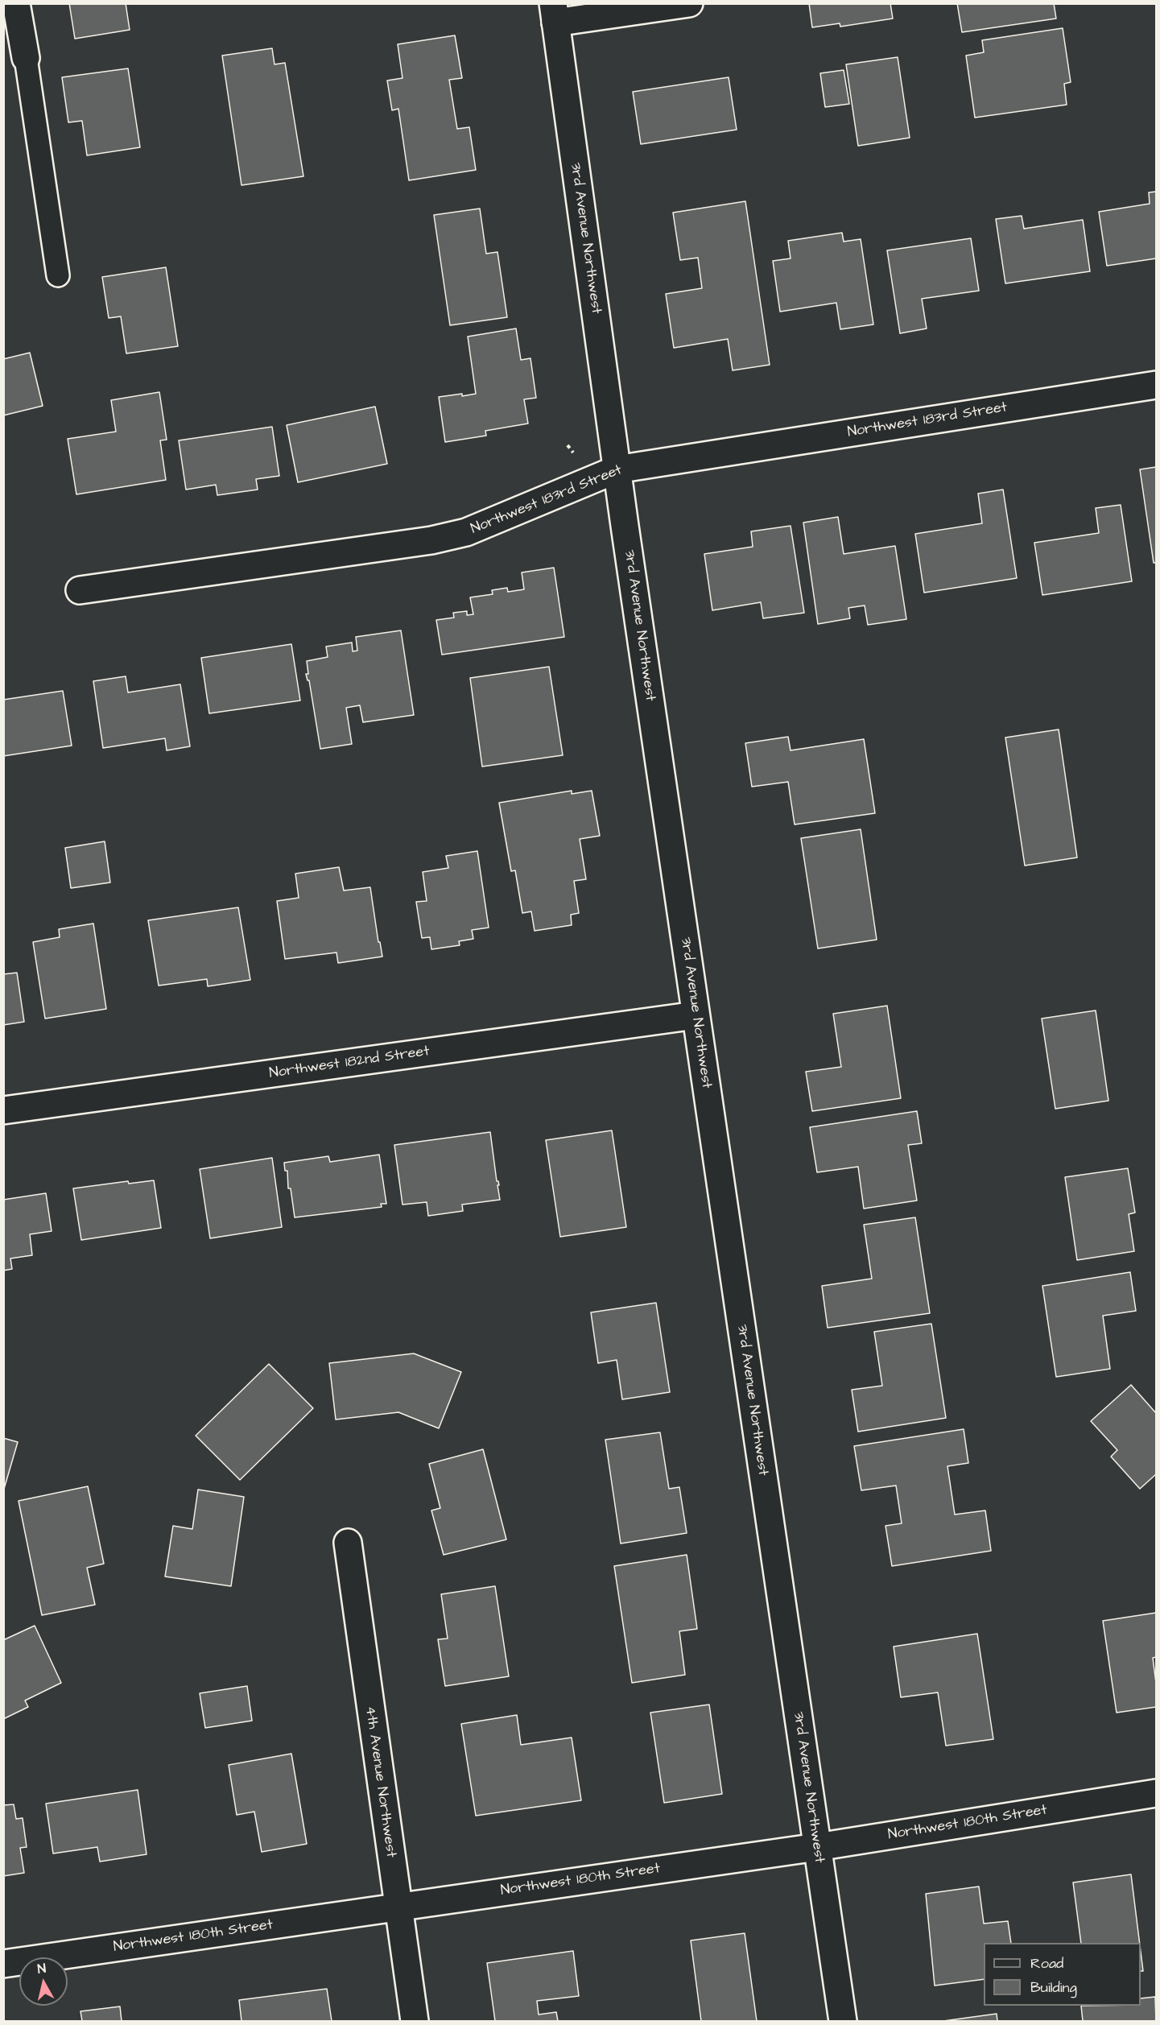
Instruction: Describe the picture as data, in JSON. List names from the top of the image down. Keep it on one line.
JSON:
{"streets":{"street":["3rd Avenue Northwest","Northwest 183rd Street","Northwest 182nd Street","4th Avenue Northwest","Northwest 180th Street"]},"crossings":[["3rd Avenue Northwest","Northwest 183rd Street"],["3rd Avenue Northwest","Northwest 182nd Street"],["3rd Avenue Northwest","Northwest 180th Street"],["4th Avenue Northwest","Northwest 180th Street"]],"legend":["Road","Building"],"north":"top"}
